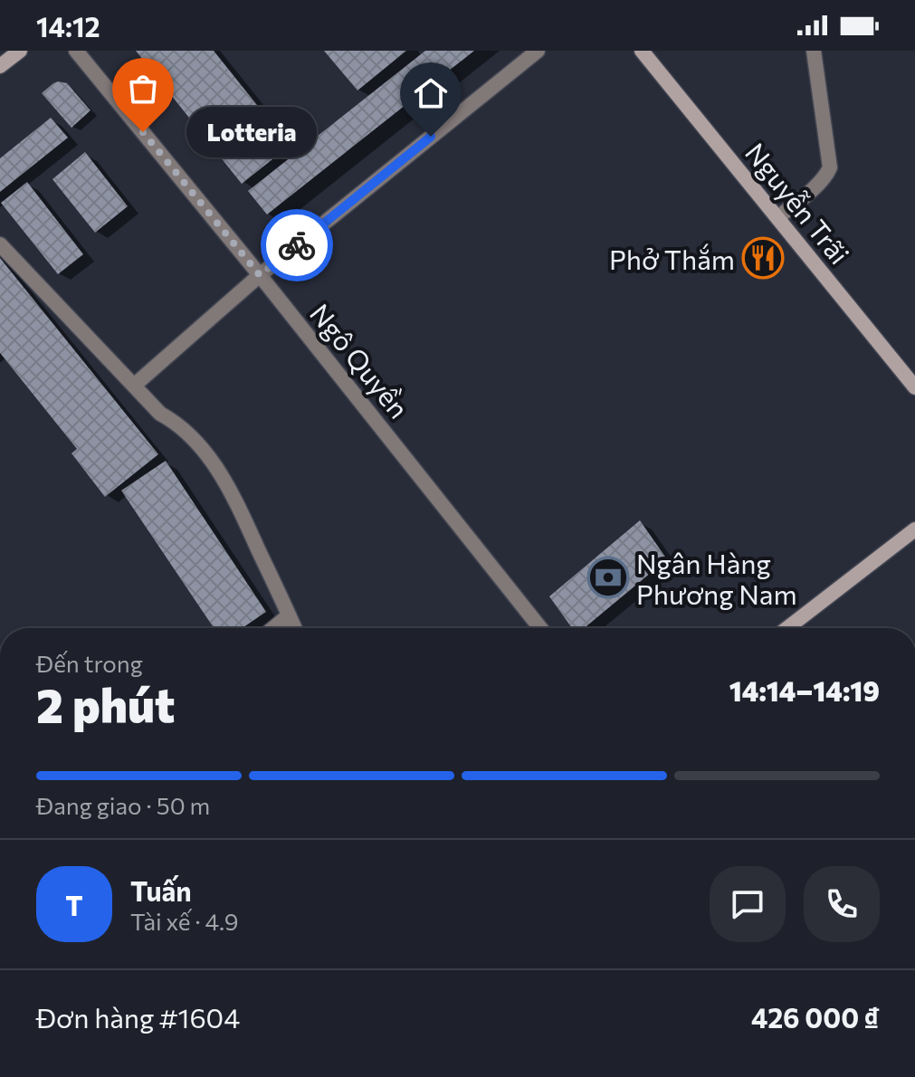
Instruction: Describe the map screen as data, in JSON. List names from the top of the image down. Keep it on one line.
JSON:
{"streets":{"main road":["Nguyễn Trãi"],"street":["Ngô Quyền"]},"places":{"other":["Lotteria"],"restaurant":["Phở Thắm"],"bank":["Ngân Hàng Phương Nam"]},"page":{"status":"14:12","bubble":"Lotteria","heading":["2 phút","Đến trong","14:14–14:19"],"panel":["Tuấn","Tài xế · 4.9","Đơn hàng #1604","426 000 ₫"],"bar":"Đang giao · 50 m","round":"T"}}
